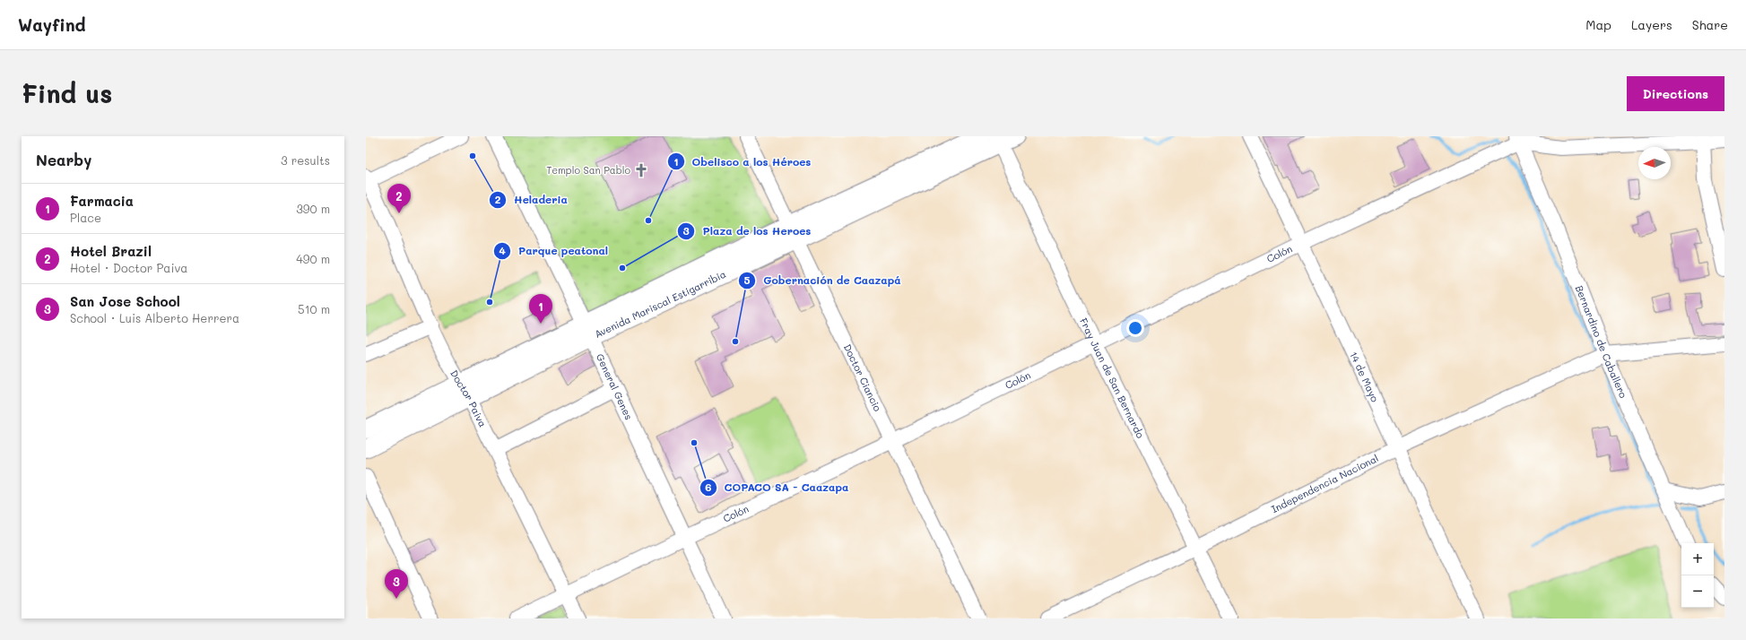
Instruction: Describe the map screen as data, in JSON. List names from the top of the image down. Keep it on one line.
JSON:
{"streets":{"main road":["Avenida Mariscal Estigarribia"],"street":["Colón","Bernardino de Caballero","Doctor Ciancio","14 de Mayo","Fray Juan de San Bernardo","General Genes","Doctor Paiva","Independencia Nacional"]},"crossings":[["Colón","Bernardino de Caballero"],["Colón","Doctor Ciancio"],["Colón","14 de Mayo"],["Colón","Fray Juan de San Bernardo"],["Colón","General Genes"],["Colón","Doctor Paiva"],["Avenida Mariscal Estigarribia","Doctor Ciancio"],["Avenida Mariscal Estigarribia","Fray Juan de San Bernardo"],["Avenida Mariscal Estigarribia","General Genes"],["Avenida Mariscal Estigarribia","Doctor Paiva"],["Bernardino de Caballero","Independencia Nacional"],["14 de Mayo","Independencia Nacional"],["Fray Juan de San Bernardo","Independencia Nacional"]],"places":{"other":["Heladeria","Obelisco a los Héroes","Plaza de los Heroes","Parque peatonal","Gobernación de Caazapá","COPACO SA - Caazapa"],"church":["Templo San Pablo"]},"north":"left","page":{"header":"Wayfind","nav":["Map","Layers","Share"],"buttons":"Directions","title":"Find us","heading":["Nearby","3 results"],"list":[{"mark":"1","name":"Farmacia","note":"Place","value":"390 m"},{"mark":"2","name":"Hotel Brazil","note":"Hotel · Doctor Paiva","value":"490 m"},{"mark":"3","name":"San Jose School","note":"School · Luis Alberto Herrera","value":"510 m"}],"pins":["2","1","3"],"map_buttons":["+","−"]}}
